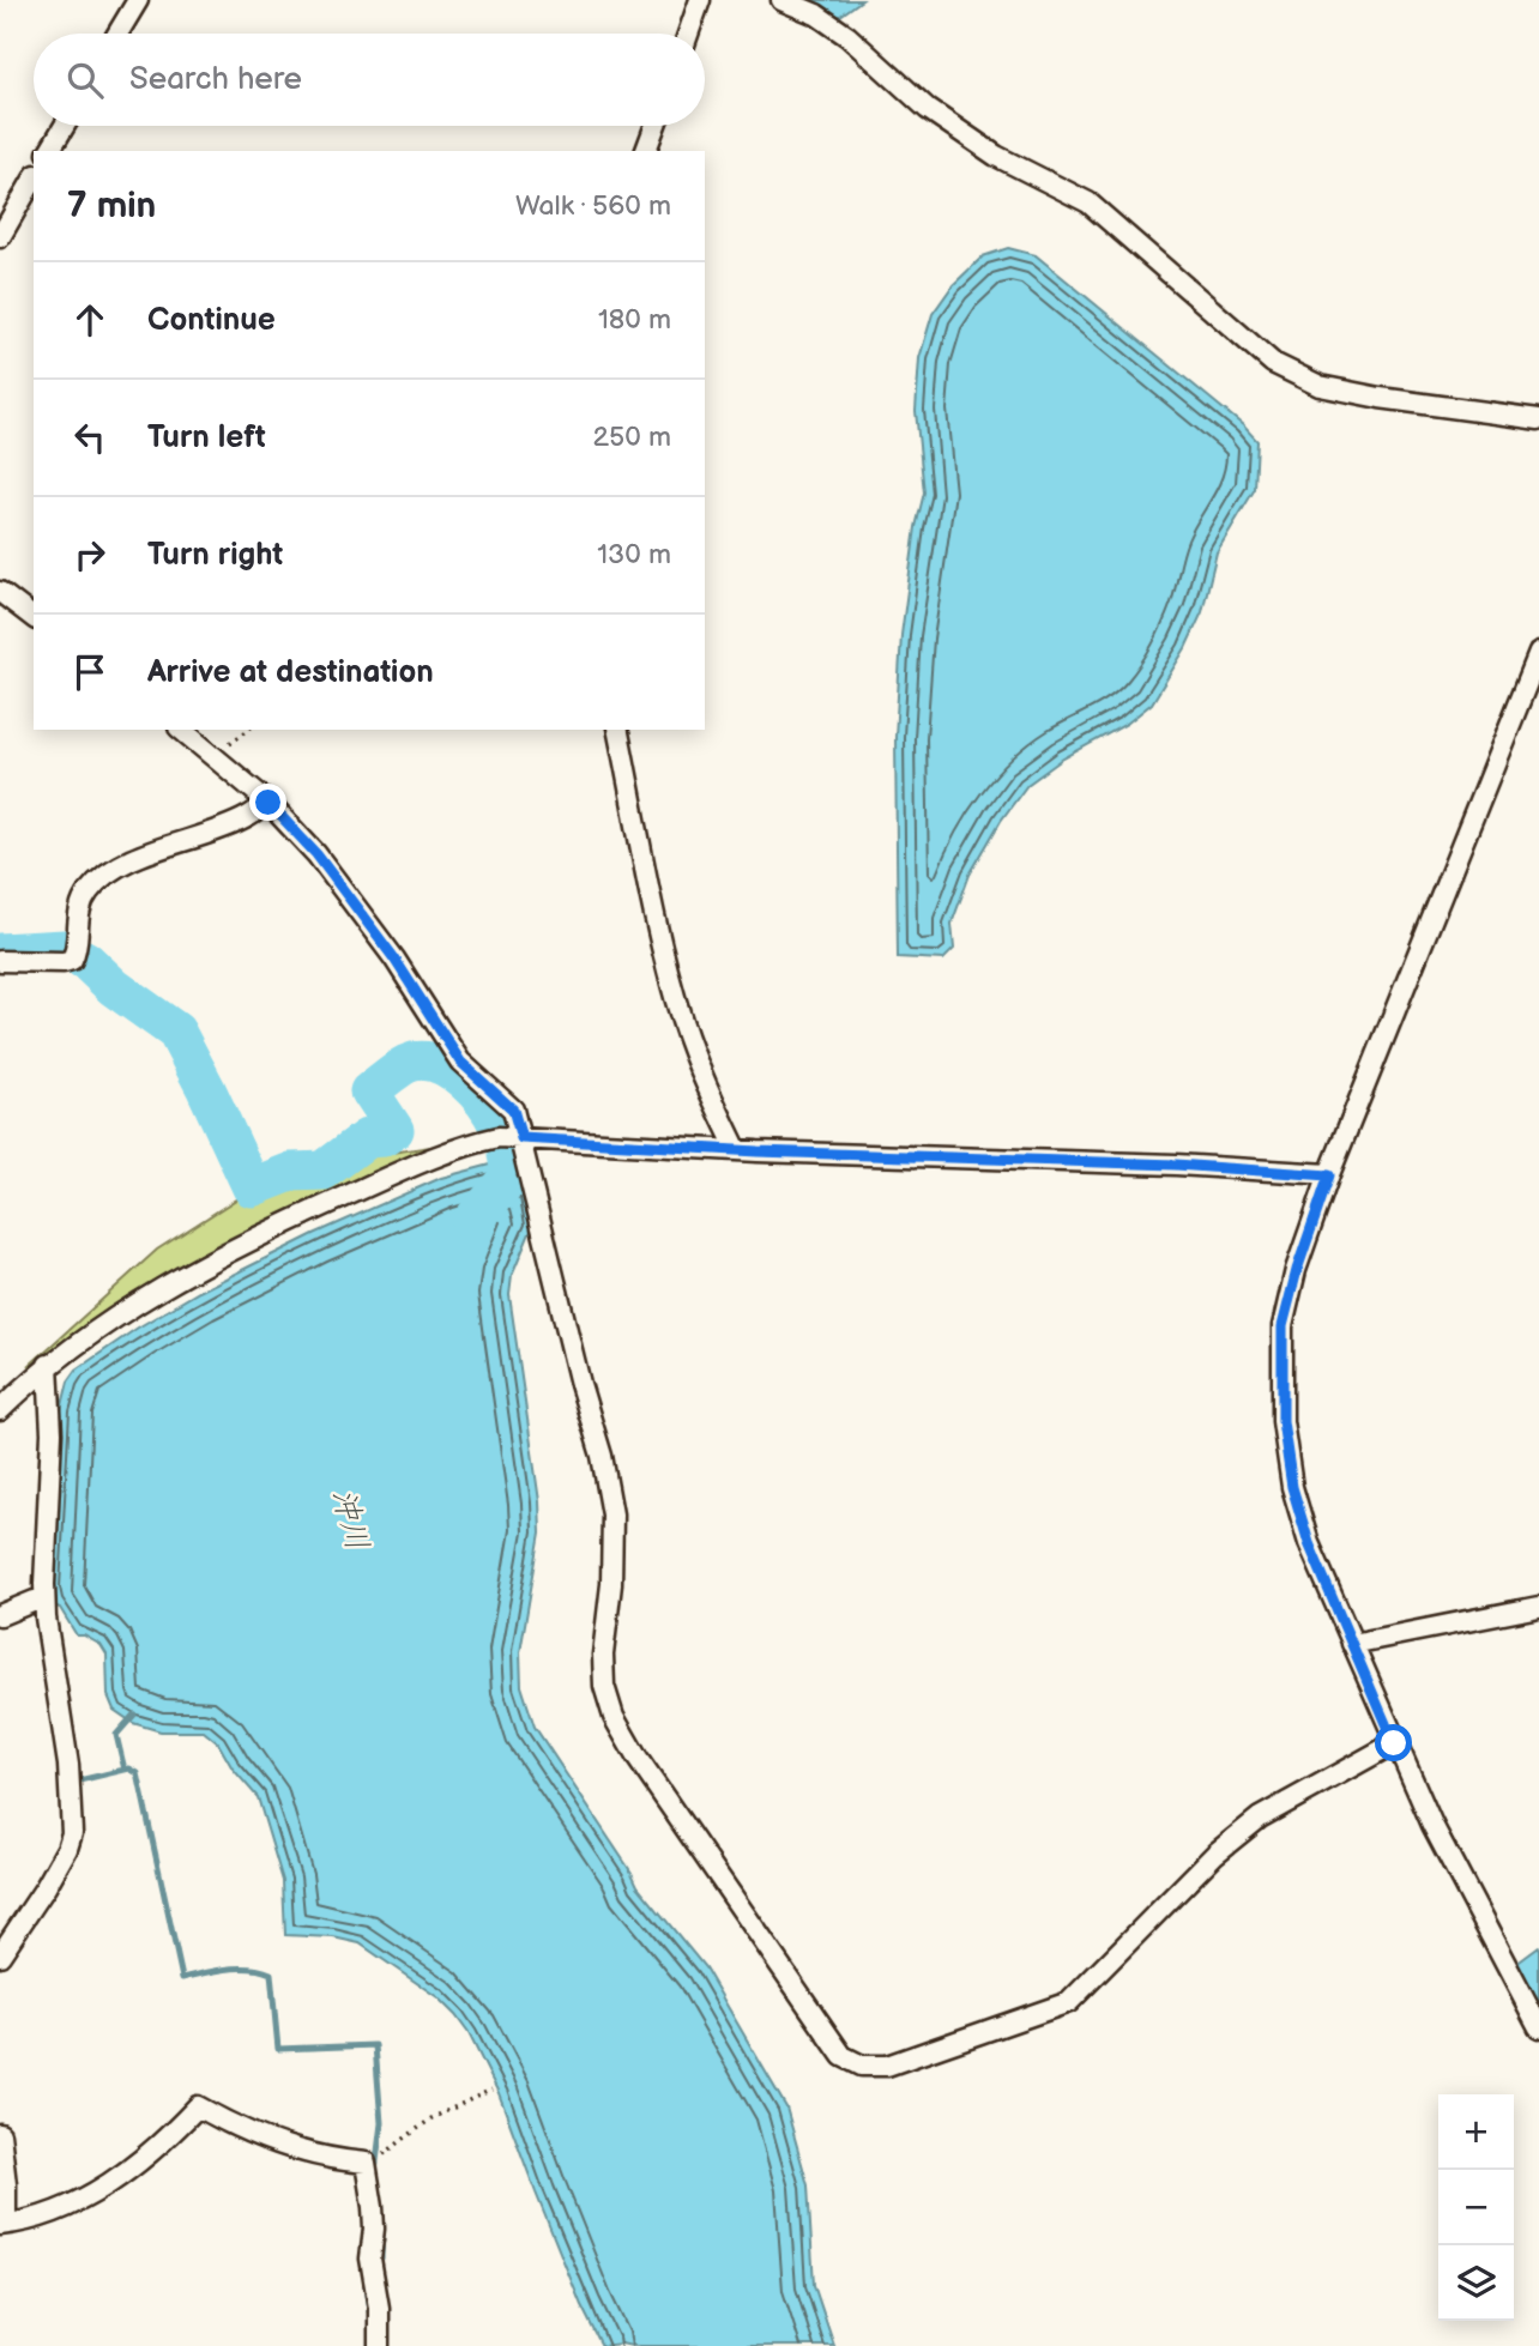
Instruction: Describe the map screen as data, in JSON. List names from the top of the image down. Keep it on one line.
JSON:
{"water":["沖川"],"page":{"search":"Search here","heading":["7 min","Walk · 560 m"],"list":[["Continue","180 m"],["Turn left","250 m"],["Turn right","130 m"],"Arrive at destination"],"map_buttons":["+","−"]}}
